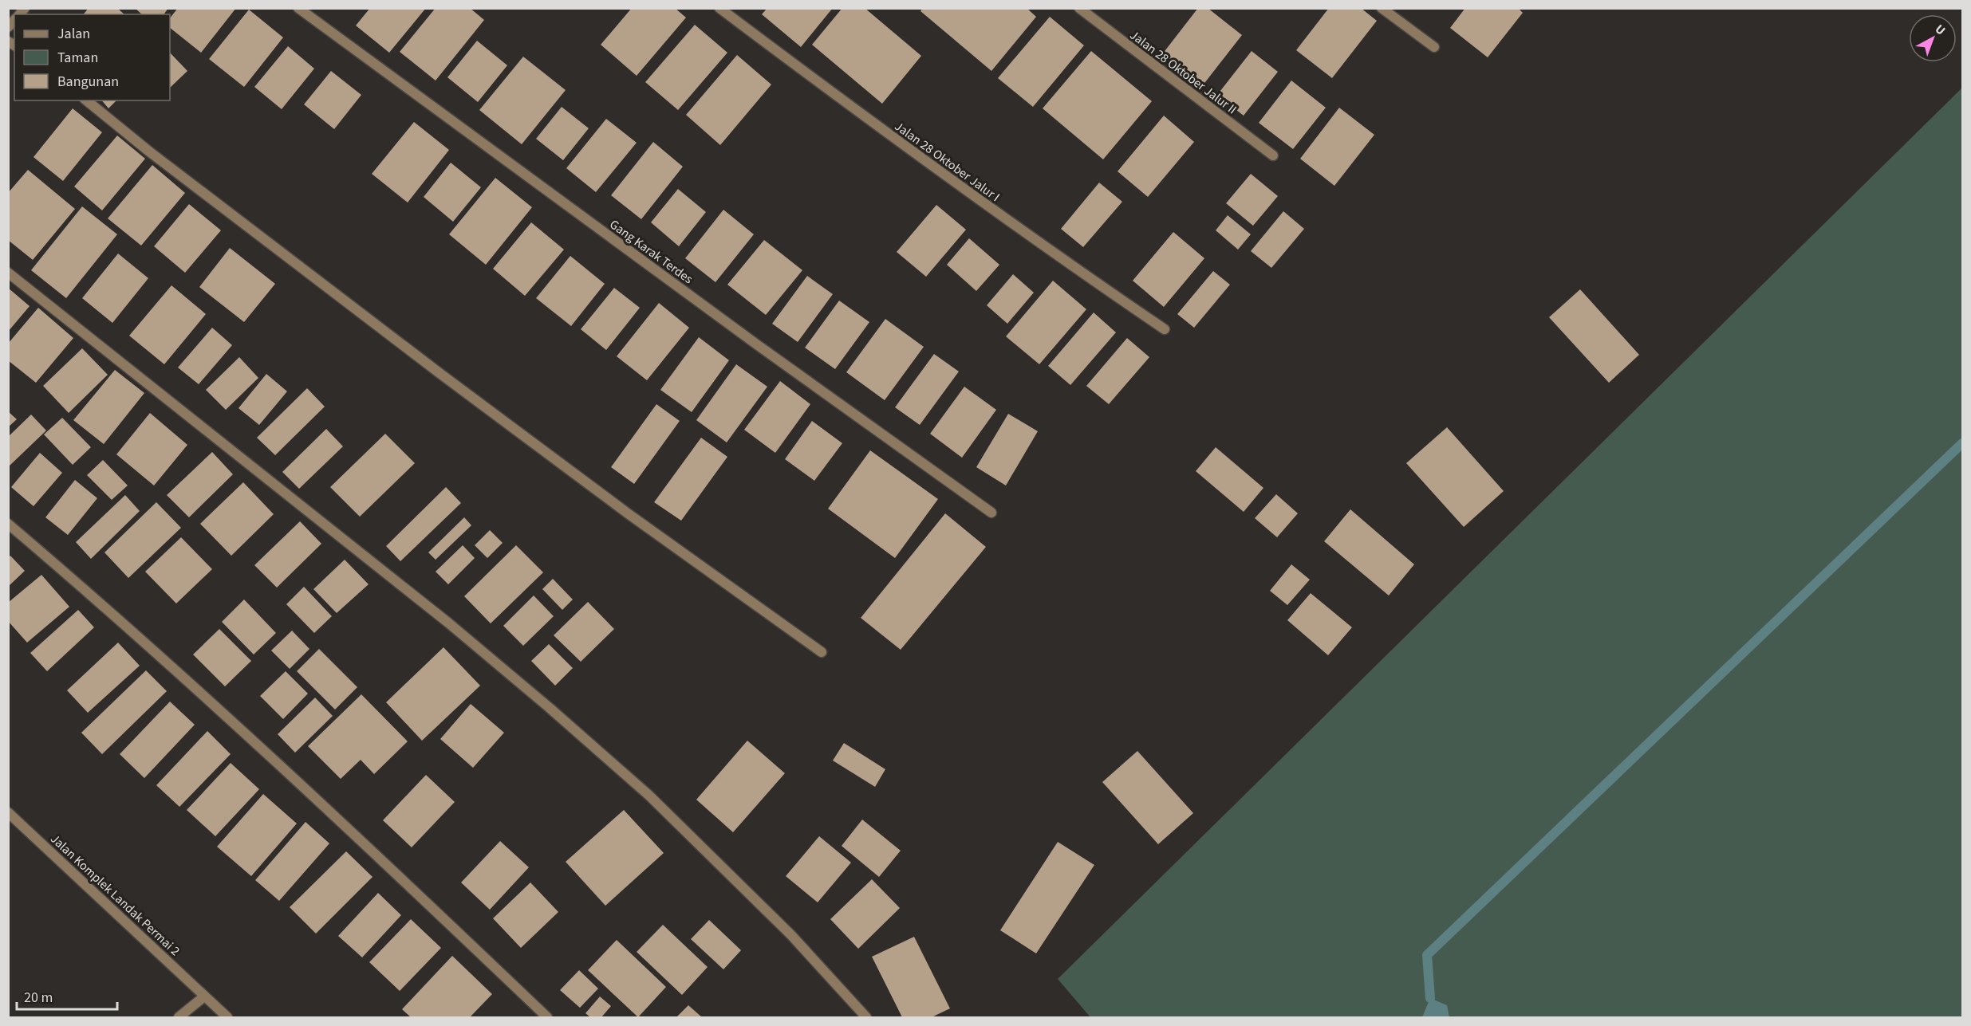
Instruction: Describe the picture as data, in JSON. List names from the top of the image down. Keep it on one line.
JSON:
{"streets":{"street":["Jalan 28 Oktober Jalur II","Jalan 28 Oktober Jalur I","Gang Karak Terdes","Jalan Komplek Landak Permai 2"]},"legend":["Jalan","Taman","Bangunan"],"scale_bar":"20 m","north":"top right"}
